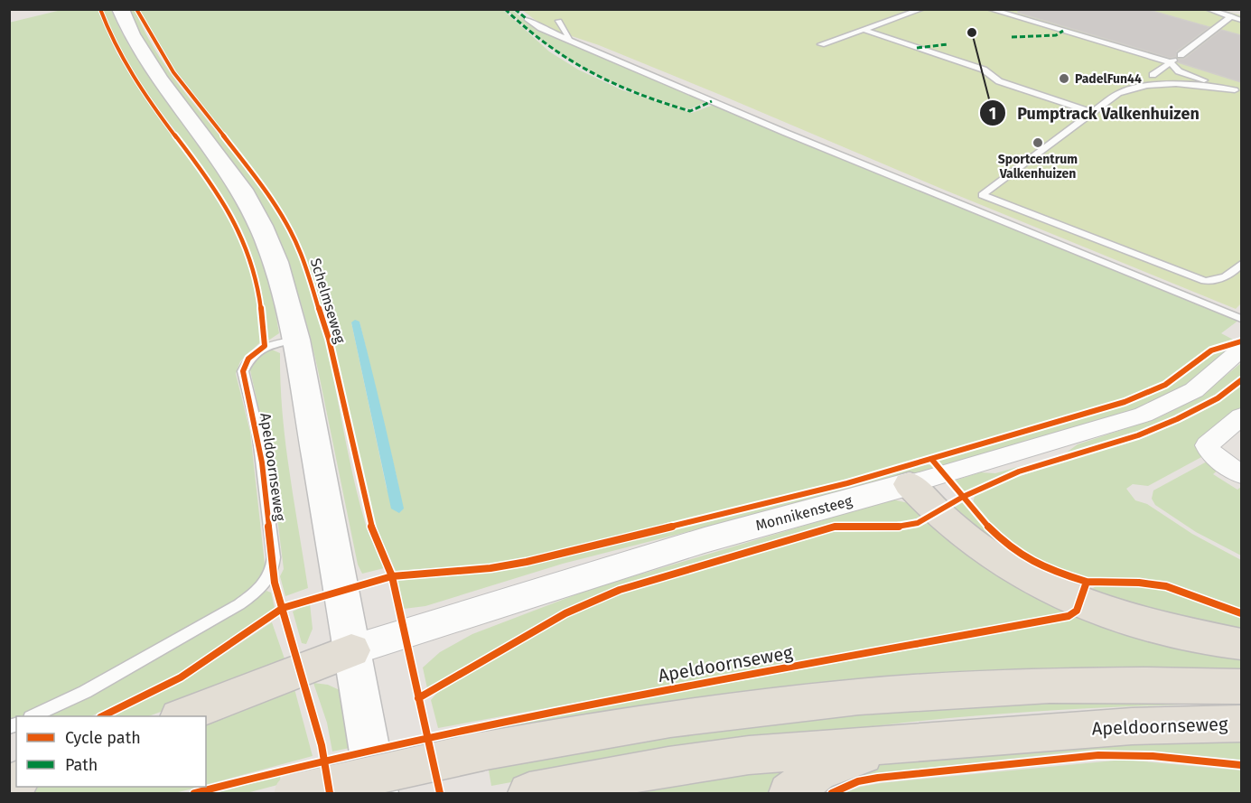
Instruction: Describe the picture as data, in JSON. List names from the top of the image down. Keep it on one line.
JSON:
{"streets":{"main road":["Apeldoornseweg"],"street":["Monnikensteeg"],"cycle path":["Schelmseweg"]},"places":["Pumptrack Valkenhuizen","PadelFun44","Sportcentrum Valkenhuizen"],"legend":["Cycle path","Path"]}
